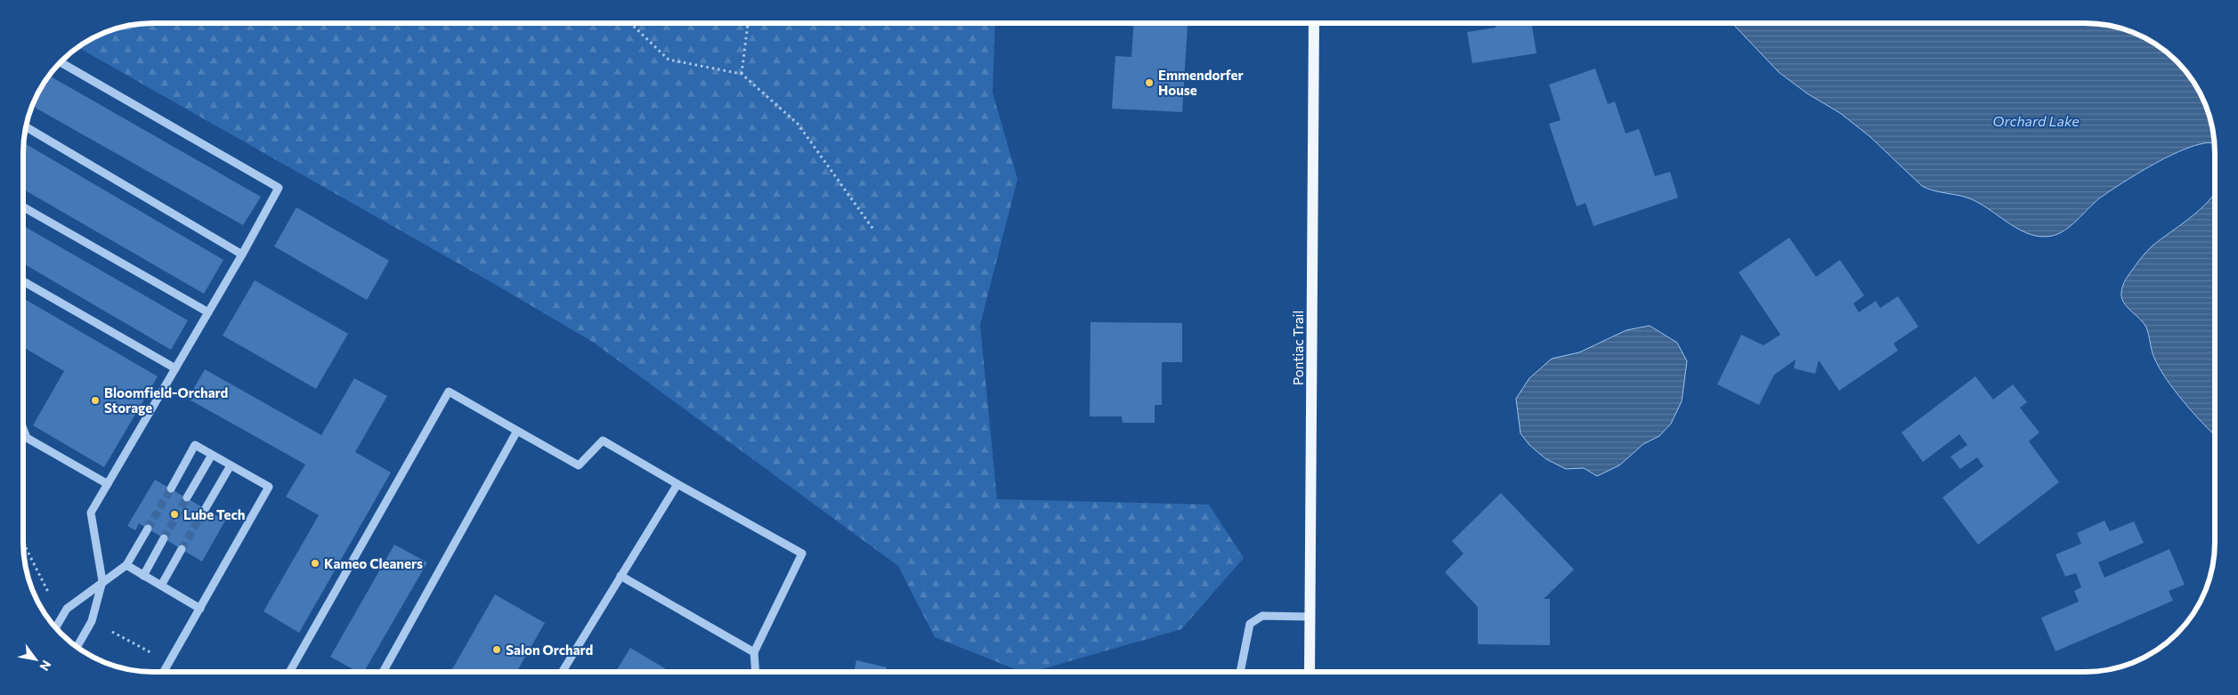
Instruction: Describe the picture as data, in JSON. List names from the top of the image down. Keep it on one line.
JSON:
{"streets":{"main road":["Pontiac Trail"]},"water":["Orchard Lake"],"places":["Emmendorfer House","Bloomfield-Orchard Storage","Lube Tech","Kameo Cleaners","Salon Orchard"],"north":"bottom right"}
